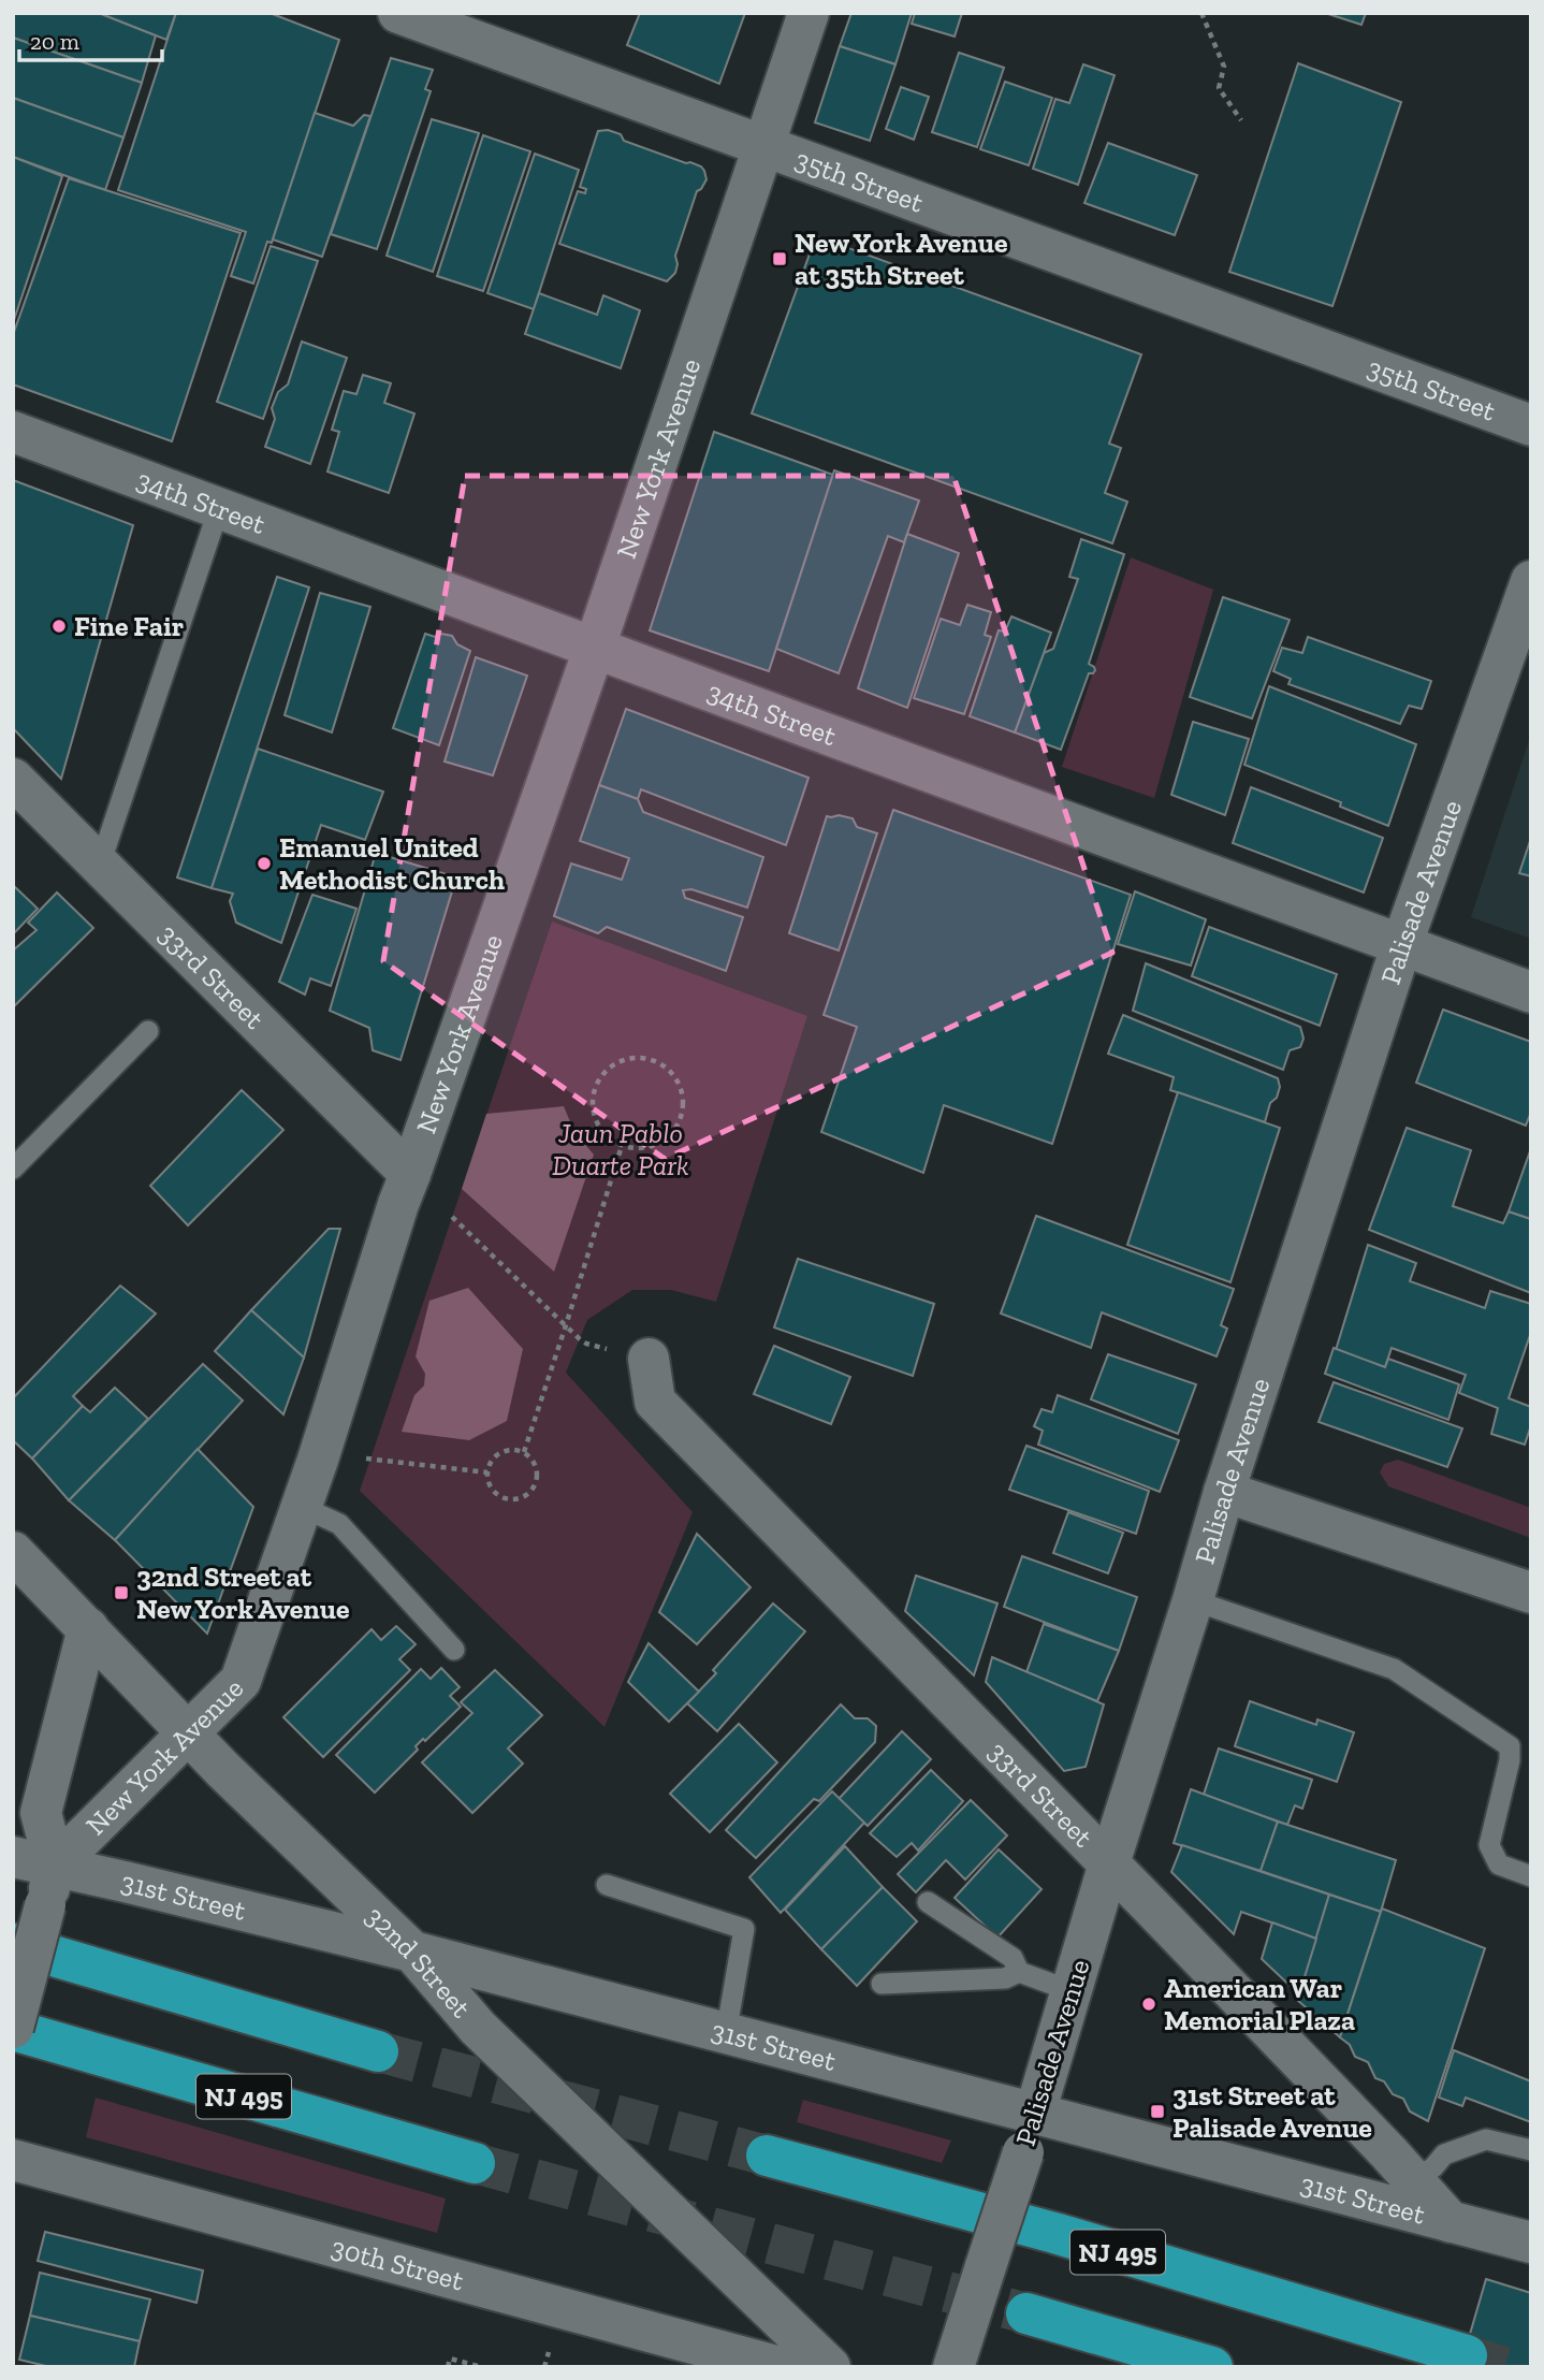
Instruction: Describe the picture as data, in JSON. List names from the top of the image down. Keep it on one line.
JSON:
{"streets":{"highway":["NJ 495"],"street":["35th Street","New York Avenue","34th Street","Palisade Avenue","33rd Street","31st Street","32nd Street","30th Street"]},"crossings":[["35th Street","New York Avenue"],["New York Avenue","34th Street"],["New York Avenue","33rd Street"],["New York Avenue","31st Street"],["New York Avenue","32nd Street"],["New York Avenue","NJ 495"],["34th Street","Palisade Avenue"],["Palisade Avenue","33rd Street"],["Palisade Avenue","31st Street"],["33rd Street","31st Street"],["31st Street","32nd Street"]],"parks":["Jaun Pablo Duarte Park"],"places":{"transit":["New York Avenue at 35th Street","32nd Street at New York Avenue","31st Street at Palisade Avenue"],"other":["Fine Fair","Emanuel United Methodist Church","American War Memorial Plaza"]},"scale_bar":"20 m"}
